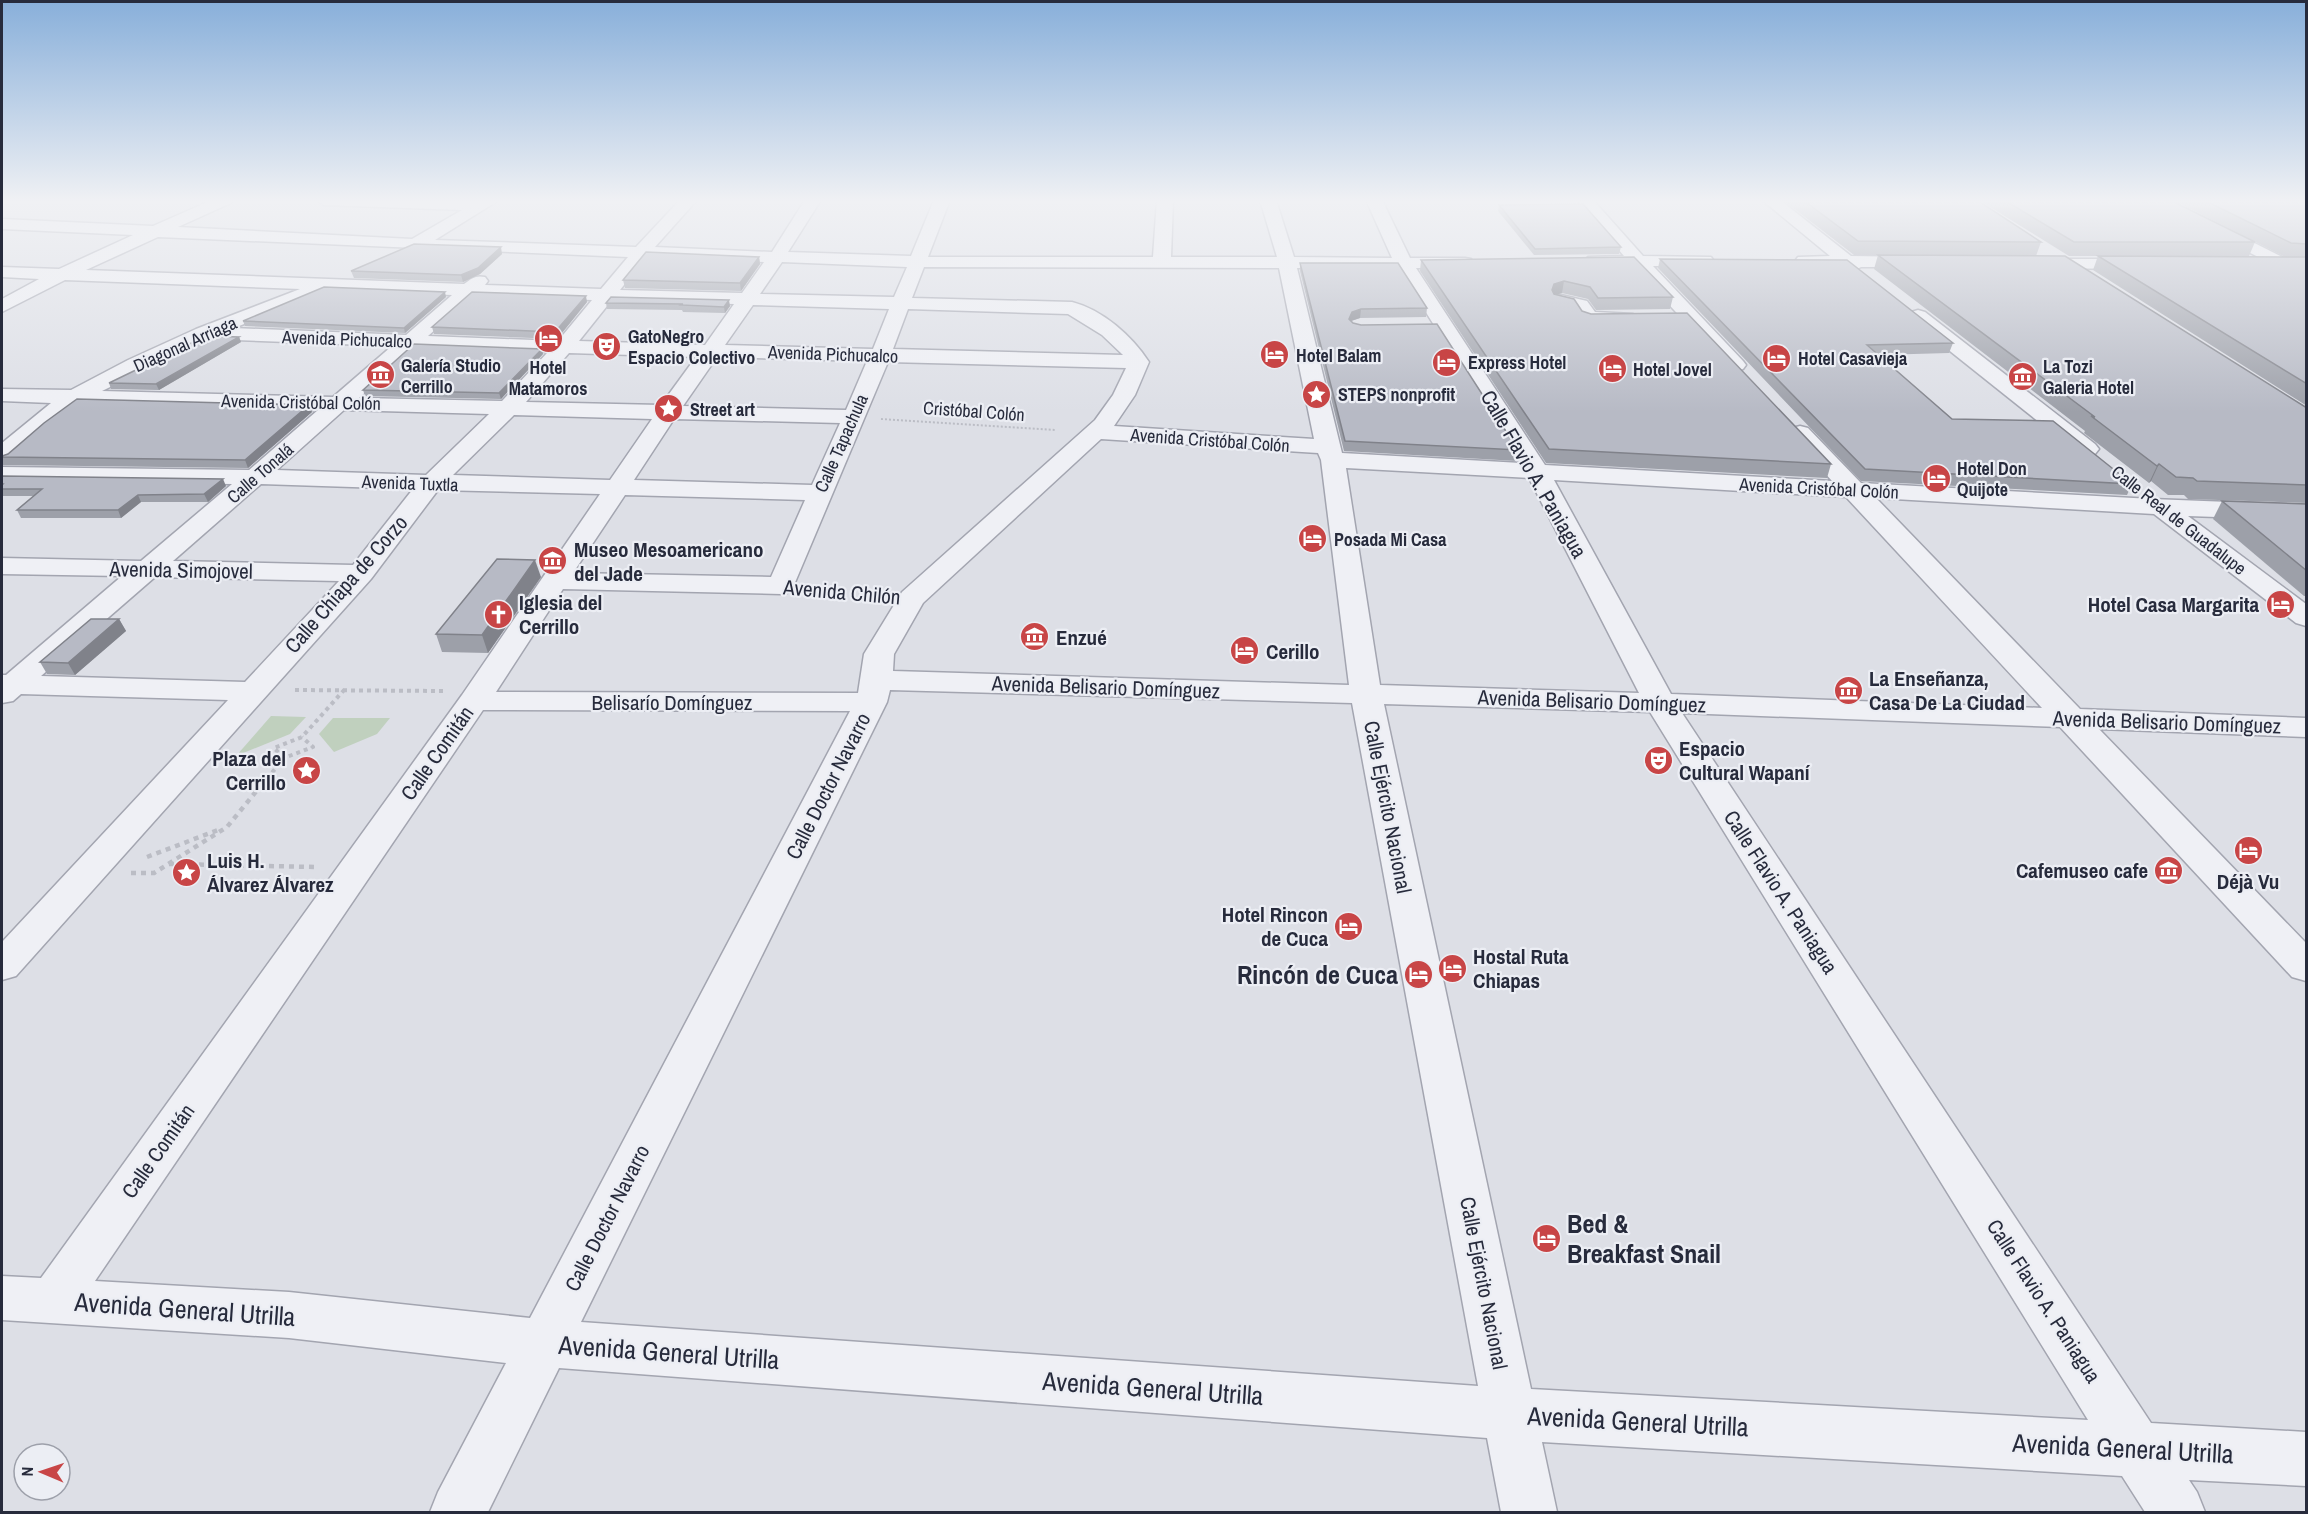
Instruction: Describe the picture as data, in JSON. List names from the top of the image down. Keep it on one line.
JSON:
{"streets":{"street":["Avenida Pichucalco","Diagonal Arriaga","Avenida Cristóbal Colón","Calle Tapachula","Calle Tonalá","Calle Flavio A. Paniagua","Avenida Tuxtla","Calle Real de Guadalupe","Avenida Simojovel","Calle Chiapa de Corzo","Avenida Chilón","Avenida Belisario Domínguez","Belisarío Domínguez","Calle Comitán","Calle Doctor Navarro","Calle Ejército Nacional","Avenida General Utrilla"],"path":["Cristóbal Colón"]},"crossings":[["Avenida Pichucalco","Diagonal Arriaga"],["Avenida Pichucalco","Calle Tapachula"],["Avenida Pichucalco","Calle Tonalá"],["Avenida Pichucalco","Calle Chiapa de Corzo"],["Avenida Pichucalco","Calle Comitán"],["Avenida Pichucalco","Calle Doctor Navarro"],["Diagonal Arriaga","Avenida Cristóbal Colón"],["Avenida Cristóbal Colón","Cristóbal Colón"],["Avenida Cristóbal Colón","Calle Tapachula"],["Avenida Cristóbal Colón","Calle Tonalá"],["Avenida Cristóbal Colón","Calle Flavio A. Paniagua"],["Avenida Cristóbal Colón","Calle Real de Guadalupe"],["Avenida Cristóbal Colón","Calle Chiapa de Corzo"],["Avenida Cristóbal Colón","Calle Comitán"],["Avenida Cristóbal Colón","Calle Doctor Navarro"],["Avenida Cristóbal Colón","Calle Ejército Nacional"],["Cristóbal Colón","Calle Tapachula"],["Cristóbal Colón","Calle Doctor Navarro"],["Calle Tapachula","Avenida Tuxtla"],["Calle Tapachula","Avenida Chilón"],["Calle Tonalá","Avenida Tuxtla"],["Calle Tonalá","Avenida Simojovel"],["Calle Flavio A. Paniagua","Avenida Belisario Domínguez"],["Calle Flavio A. Paniagua","Avenida General Utrilla"],["Avenida Tuxtla","Calle Chiapa de Corzo"],["Avenida Tuxtla","Calle Comitán"],["Avenida Simojovel","Calle Chiapa de Corzo"],["Avenida Chilón","Calle Comitán"],["Avenida Chilón","Calle Doctor Navarro"],["Avenida Belisario Domínguez","Belisarío Domínguez"],["Avenida Belisario Domínguez","Calle Doctor Navarro"],["Avenida Belisario Domínguez","Calle Ejército Nacional"],["Belisarío Domínguez","Calle Comitán"],["Belisarío Domínguez","Calle Doctor Navarro"],["Calle Comitán","Avenida General Utrilla"],["Calle Doctor Navarro","Avenida General Utrilla"],["Calle Ejército Nacional","Avenida General Utrilla"]],"places":{"hotel":["Hotel Matamoros","Hotel Balam","Hotel Casavieja","Express Hotel","Hotel Jovel","Hotel Don Quijote","Posada Mi Casa","Hotel Casa Margarita","Cerillo","Déjà Vu","Hotel Rincon de Cuca","Hostal Ruta Chiapas","Rincón de Cuca","Bed & Breakfast Snail"],"theatre":["GatoNegro Espacio Colectivo","Espacio Cultural Wapaní"],"museum":["Galería Studio Cerrillo","La Tozi Galeria Hotel","Museo Mesoamericano del Jade","Enzué","La Enseñanza, Casa De La Ciudad","Cafemuseo cafe"],"place":["STEPS nonprofit","Street art","Plaza del Cerrillo","Luis H. Álvarez Álvarez"],"church":["Iglesia del Cerrillo"]},"north":"left"}
